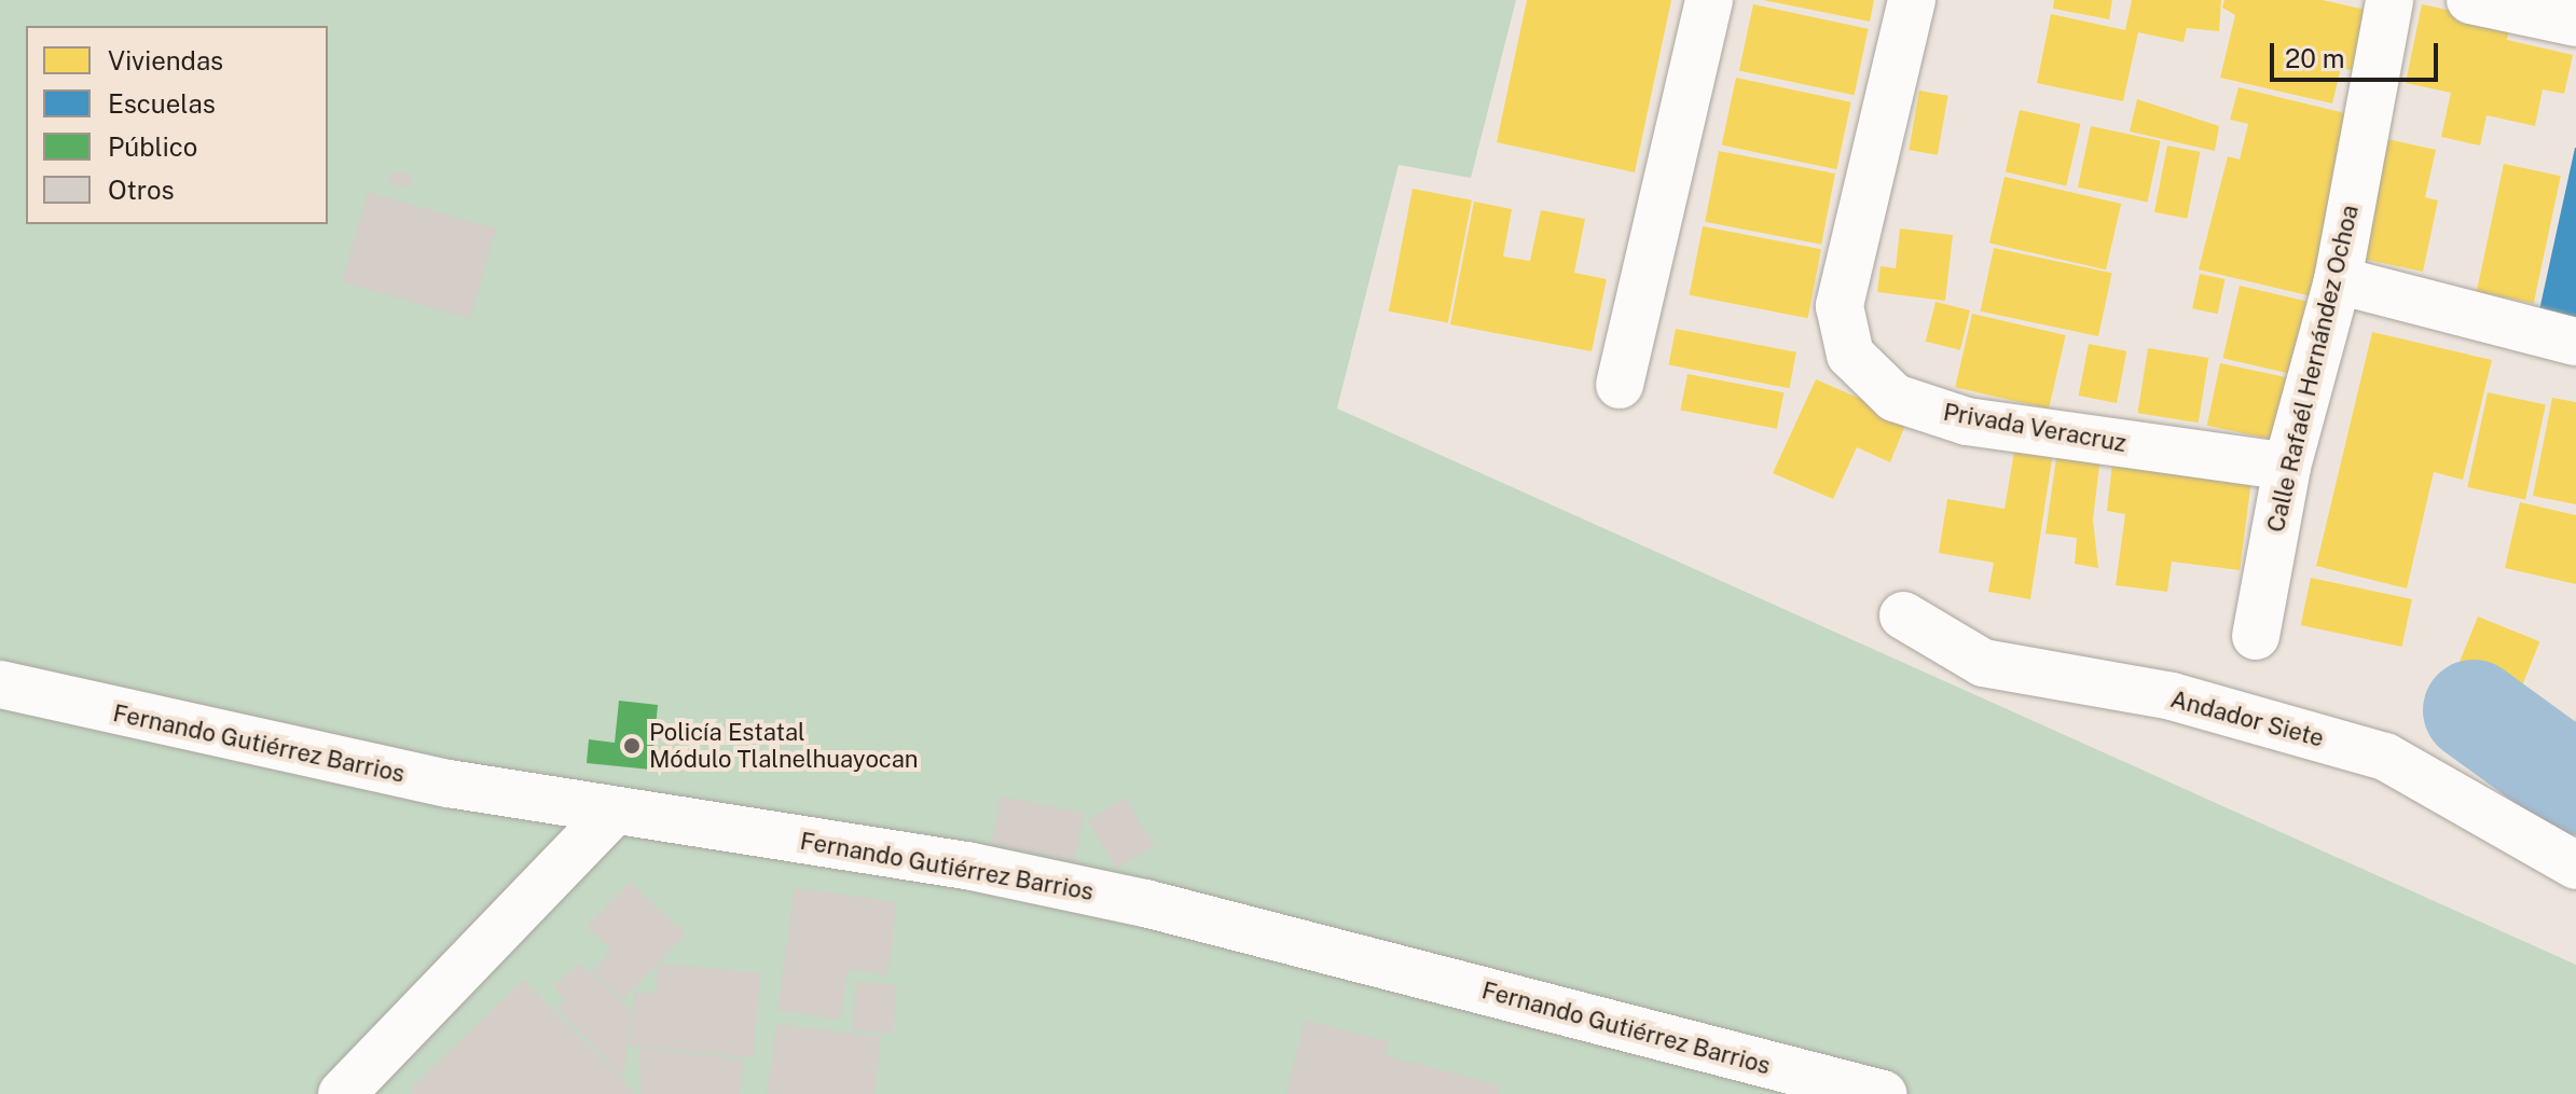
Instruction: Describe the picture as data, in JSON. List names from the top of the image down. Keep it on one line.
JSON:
{"streets":{"street":["Calle Rafaél Hernández Ochoa","Privada Veracruz","Andador Siete","Fernando Gutiérrez Barrios"]},"crossings":[["Calle Rafaél Hernández Ochoa","Privada Veracruz"]],"places":["Policía Estatal Módulo Tlalnelhuayocan"],"legend":["Viviendas","Escuelas","Público","Otros"],"scale_bar":"20 m"}
